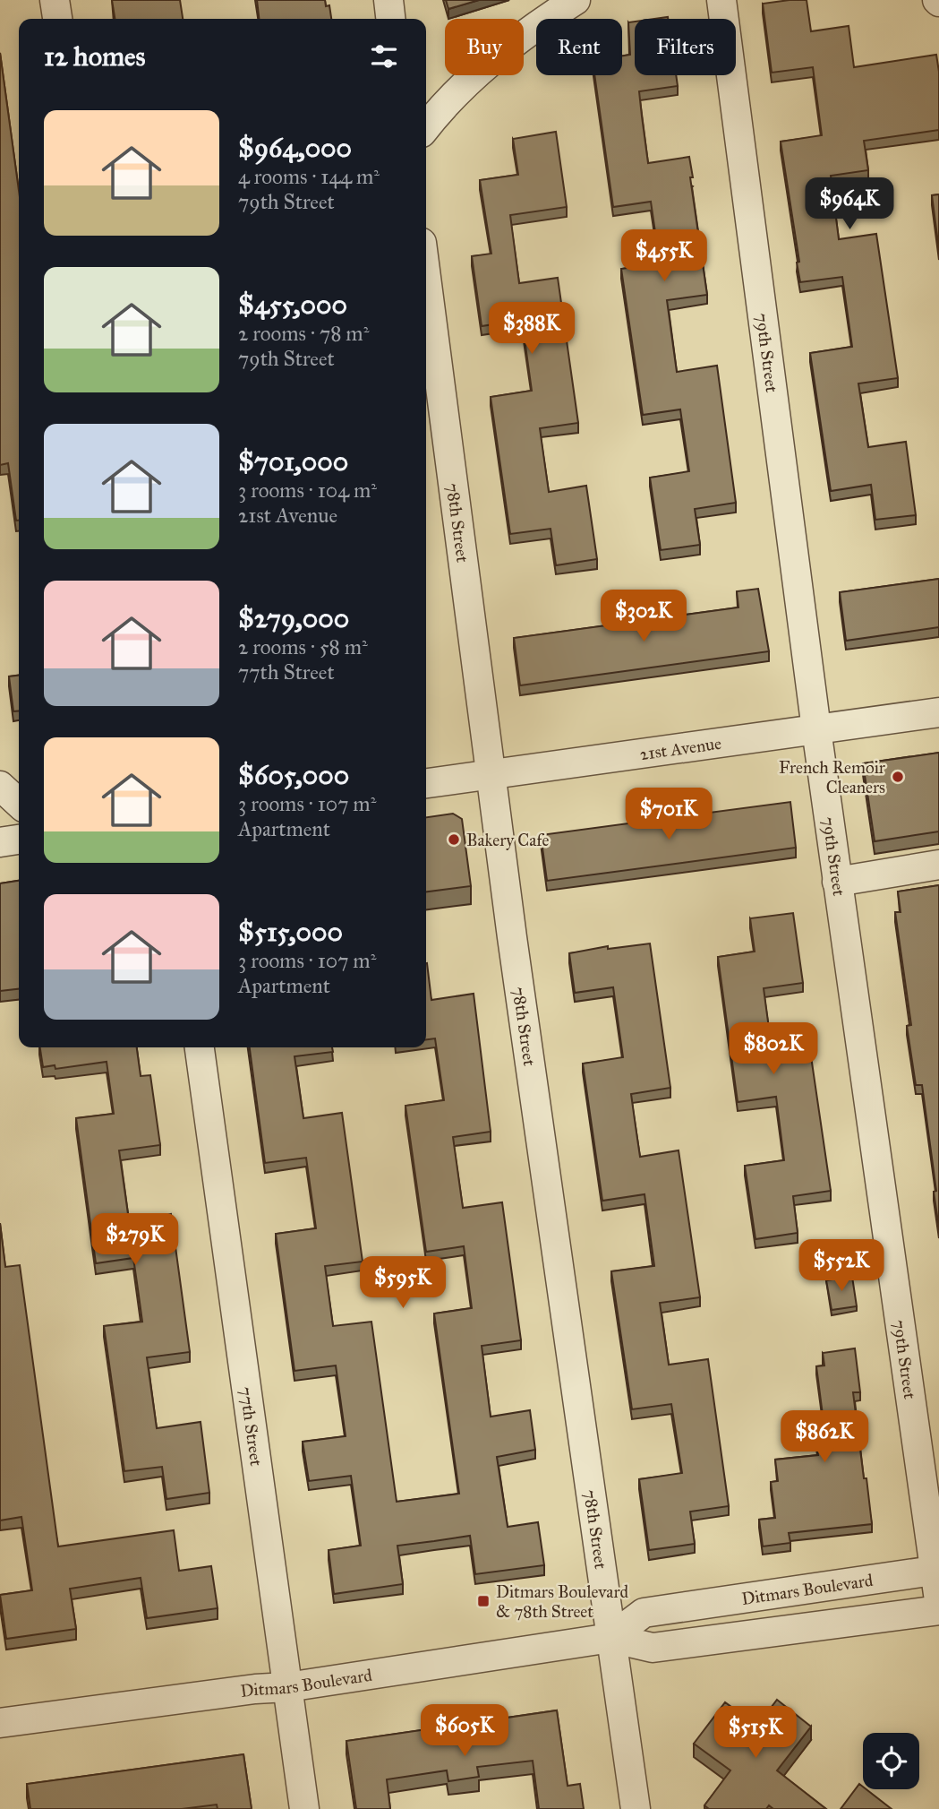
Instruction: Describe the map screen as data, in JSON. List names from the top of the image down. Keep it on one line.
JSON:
{"streets":{"street":["79th Street","78th Street","21st Avenue","77th Street","Ditmars Boulevard"]},"crossings":[["79th Street","21st Avenue"],["79th Street","Ditmars Boulevard"],["78th Street","21st Avenue"],["78th Street","Ditmars Boulevard"],["77th Street","Ditmars Boulevard"]],"places":{"other":["French Remoir Cleaners","Bakery Cafe"],"transit":["Ditmars Boulevard & 78th Street"]},"page":{"chip":["Buy","Rent","Filters"],"heading":"12 homes","list":[{"name":"$964,000","note":"4 rooms · 144 m² · 79th Street"},{"name":"$455,000","note":"2 rooms · 78 m² · 79th Street"},{"name":"$701,000","note":"3 rooms · 104 m² · 21st Avenue"},{"name":"$279,000","note":"2 rooms · 58 m² · 77th Street"},{"name":"$605,000","note":"3 rooms · 107 m² · Apartment"},{"name":"$515,000","note":"3 rooms · 107 m² · Apartment"}],"price":["$964K","$455K","$388K","$302K","$701K","$802K","$279K","$552K","$595K","$862K","$605K","$515K"]}}
